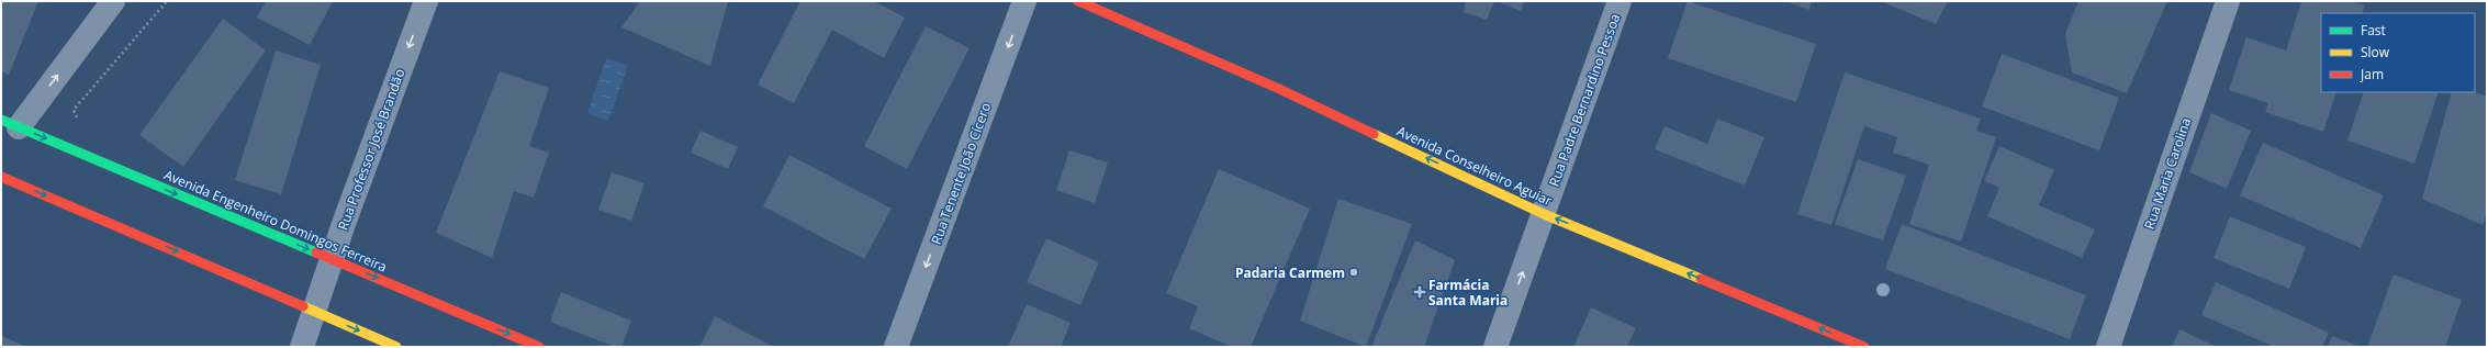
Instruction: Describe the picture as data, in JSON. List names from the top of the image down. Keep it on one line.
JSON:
{"streets":{"main road":["Avenida Conselheiro Aguiar","Avenida Engenheiro Domingos Ferreira"],"street":["Rua Padre Bernardino Pessoa","Rua Professor José Brandão","Rua Tenente João Cícero","Rua Maria Carolina"]},"crossings":[["Rua Padre Bernardino Pessoa","Avenida Conselheiro Aguiar"],["Rua Professor José Brandão","Avenida Engenheiro Domingos Ferreira"]],"one_way":["Rua Padre Bernardino Pessoa","Rua Professor José Brandão","Avenida Conselheiro Aguiar","Rua Tenente João Cícero"],"places":{"other":["Padaria Carmem"],"health":["Farmácia Santa Maria"]},"legend":["Fast","Slow","Jam"]}
